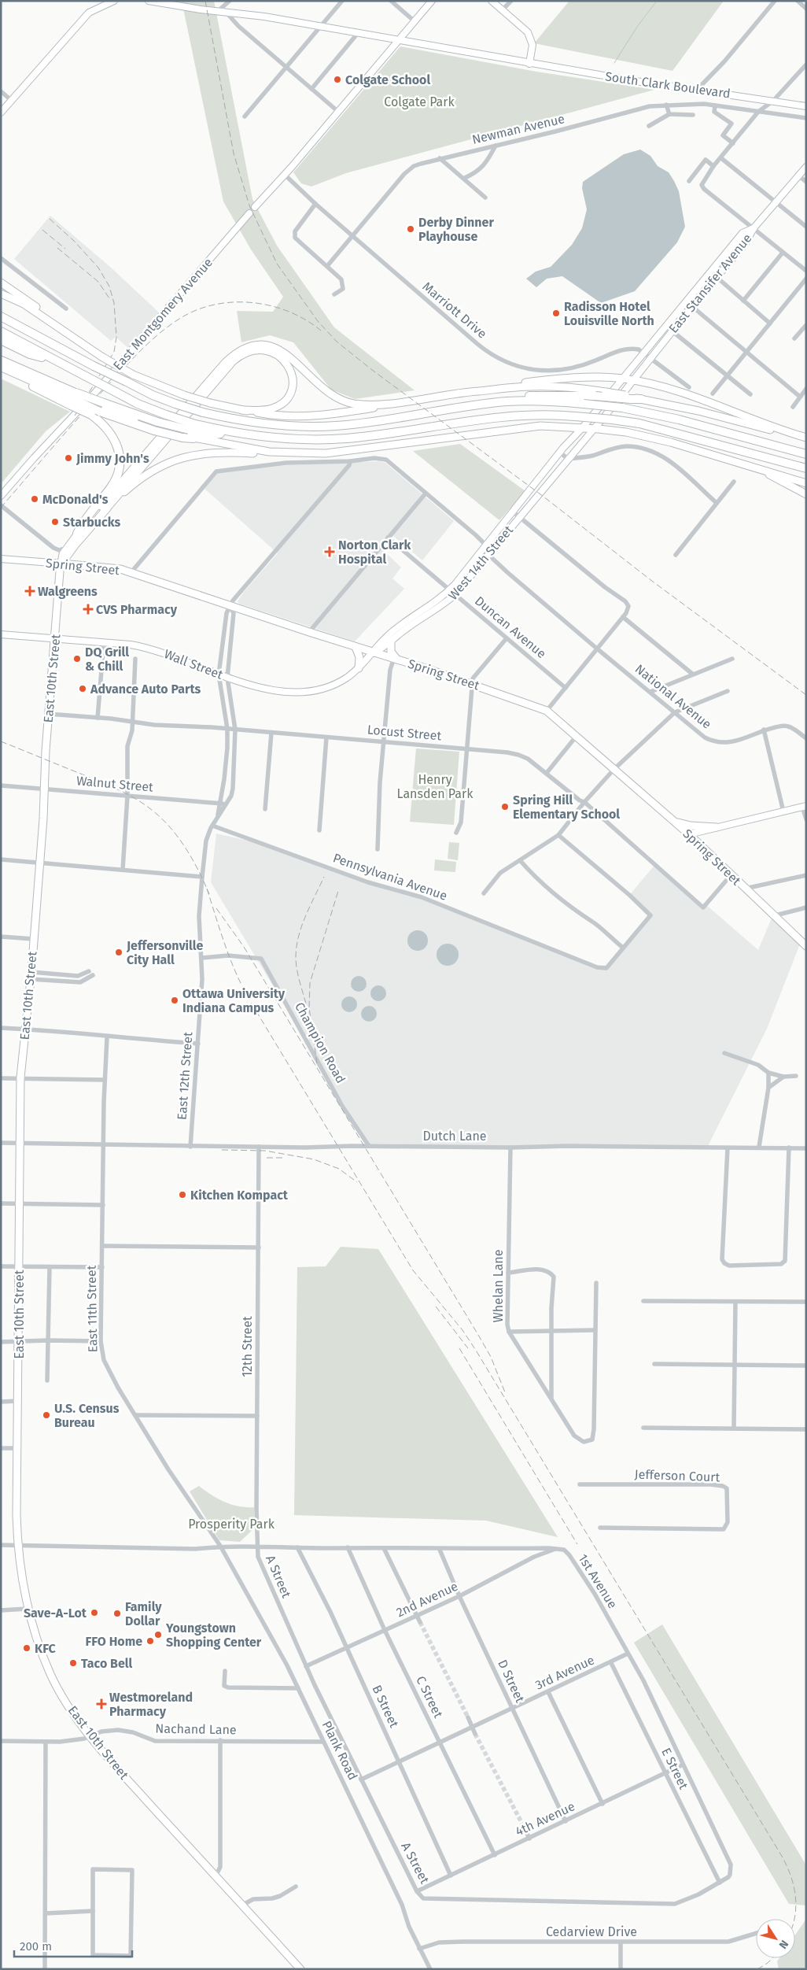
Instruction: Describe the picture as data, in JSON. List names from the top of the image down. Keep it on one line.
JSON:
{"streets":{"main road":["Spring Street","East 10th Street"],"street":["South Clark Boulevard","Newman Avenue","East Stansifer Avenue","Marriott Drive","East Montgomery Avenue","West 14th Street","Duncan Avenue","Wall Street","National Avenue","Locust Street","Walnut Street","Pennsylvania Avenue","Champion Road","East 12th Street","Dutch Lane","Whelan Lane","East 11th Street","12th Street","Jefferson Court","A Street","1st Avenue","2nd Avenue","3rd Avenue","D Street","C Street","B Street","Nachand Lane","Plank Road","E Street","4th Avenue","Cedarview Drive"]},"crossings":[["Newman Avenue","Marriott Drive"],["East Stansifer Avenue","Marriott Drive"],["East Stansifer Avenue","West 14th Street"],["West 14th Street","Spring Street"],["West 14th Street","Duncan Avenue"],["West 14th Street","Wall Street"],["West 14th Street","National Avenue"],["Spring Street","Wall Street"],["Spring Street","East 10th Street"],["Spring Street","Locust Street"],["Spring Street","East 12th Street"],["Wall Street","East 10th Street"],["Wall Street","East 12th Street"],["East 10th Street","Locust Street"],["East 10th Street","Walnut Street"],["East 10th Street","Dutch Lane"],["East 10th Street","Nachand Lane"],["Locust Street","East 12th Street"],["Walnut Street","East 12th Street"],["Pennsylvania Avenue","East 12th Street"],["Champion Road","East 12th Street"],["Champion Road","Dutch Lane"],["East 12th Street","Dutch Lane"],["Dutch Lane","Whelan Lane"],["Dutch Lane","East 11th Street"],["Dutch Lane","12th Street"],["East 11th Street","Plank Road"],["12th Street","A Street"],["A Street","1st Avenue"],["A Street","2nd Avenue"],["A Street","3rd Avenue"],["A Street","E Street"],["A Street","4th Avenue"],["1st Avenue","2nd Avenue"],["1st Avenue","3rd Avenue"],["1st Avenue","4th Avenue"],["2nd Avenue","D Street"],["2nd Avenue","C Street"],["2nd Avenue","B Street"],["3rd Avenue","D Street"],["3rd Avenue","C Street"],["3rd Avenue","B Street"],["3rd Avenue","E Street"],["D Street","4th Avenue"],["C Street","4th Avenue"],["B Street","4th Avenue"],["Nachand Lane","Plank Road"],["Plank Road","Cedarview Drive"],["E Street","4th Avenue"]],"parks":["Colgate Park","Henry Lansden Park","Prosperity Park"],"places":{"other":["Colgate School","Derby Dinner Playhouse","Radisson Hotel Louisville North","Jimmy John's","McDonald's","Starbucks","DQ Grill & Chill","Advance Auto Parts","Spring Hill Elementary School","Jeffersonville City Hall","Ottawa University Indiana Campus","Kitchen Kompact","U.S. Census Bureau","Save-A-Lot","Family Dollar","Youngstown Shopping Center","FFO Home","KFC","Taco Bell"],"health":["Norton Clark Hospital","Walgreens","CVS Pharmacy","Westmoreland Pharmacy"]},"scale_bar":"200 m","north":"bottom right"}
